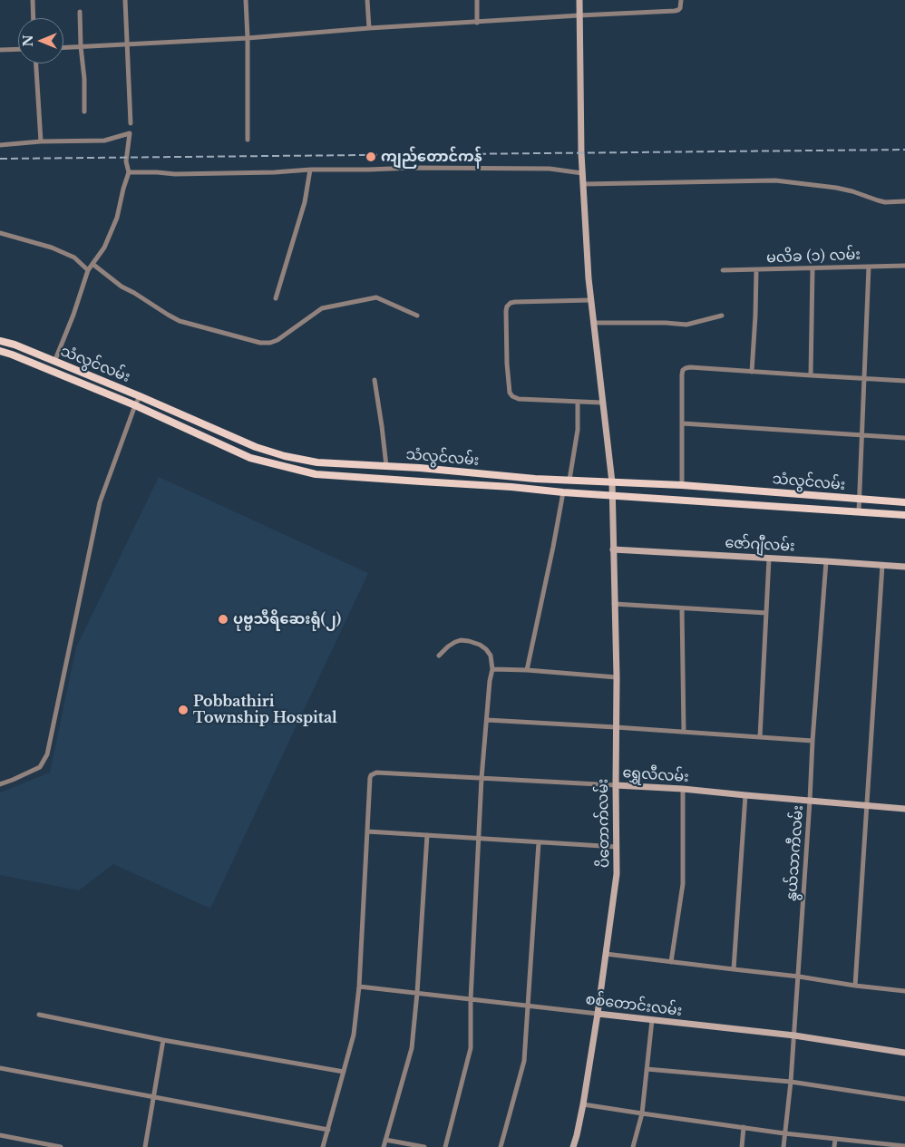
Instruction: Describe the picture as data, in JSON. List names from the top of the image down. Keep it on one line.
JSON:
{"streets":{"main road":["သံလွင်လမ်း"],"street":["မလိခ (၁) လမ်း","ဇော်ဂျီလမ်း","ရွှေလီလမ်း","ပိတောက်လမ်း","နွယ်သာကီလမ်း","စစ်တောင်းလမ်း"]},"crossings":[["သံလွင်လမ်း","ပိတောက်လမ်း"],["ဇော်ဂျီလမ်း","ပိတောက်လမ်း"],["ဇော်ဂျီလမ်း","နွယ်သာကီလမ်း"],["ရွှေလီလမ်း","ပိတောက်လမ်း"],["ရွှေလီလမ်း","နွယ်သာကီလမ်း"],["ပိတောက်လမ်း","စစ်တောင်းလမ်း"],["နွယ်သာကီလမ်း","စစ်တောင်းလမ်း"]],"places":["ကျည်တောင်ကန်","ပုဗ္ဗသီရိဆေးရုံ(၂)","Pobbathiri Township Hospital"],"north":"left"}
